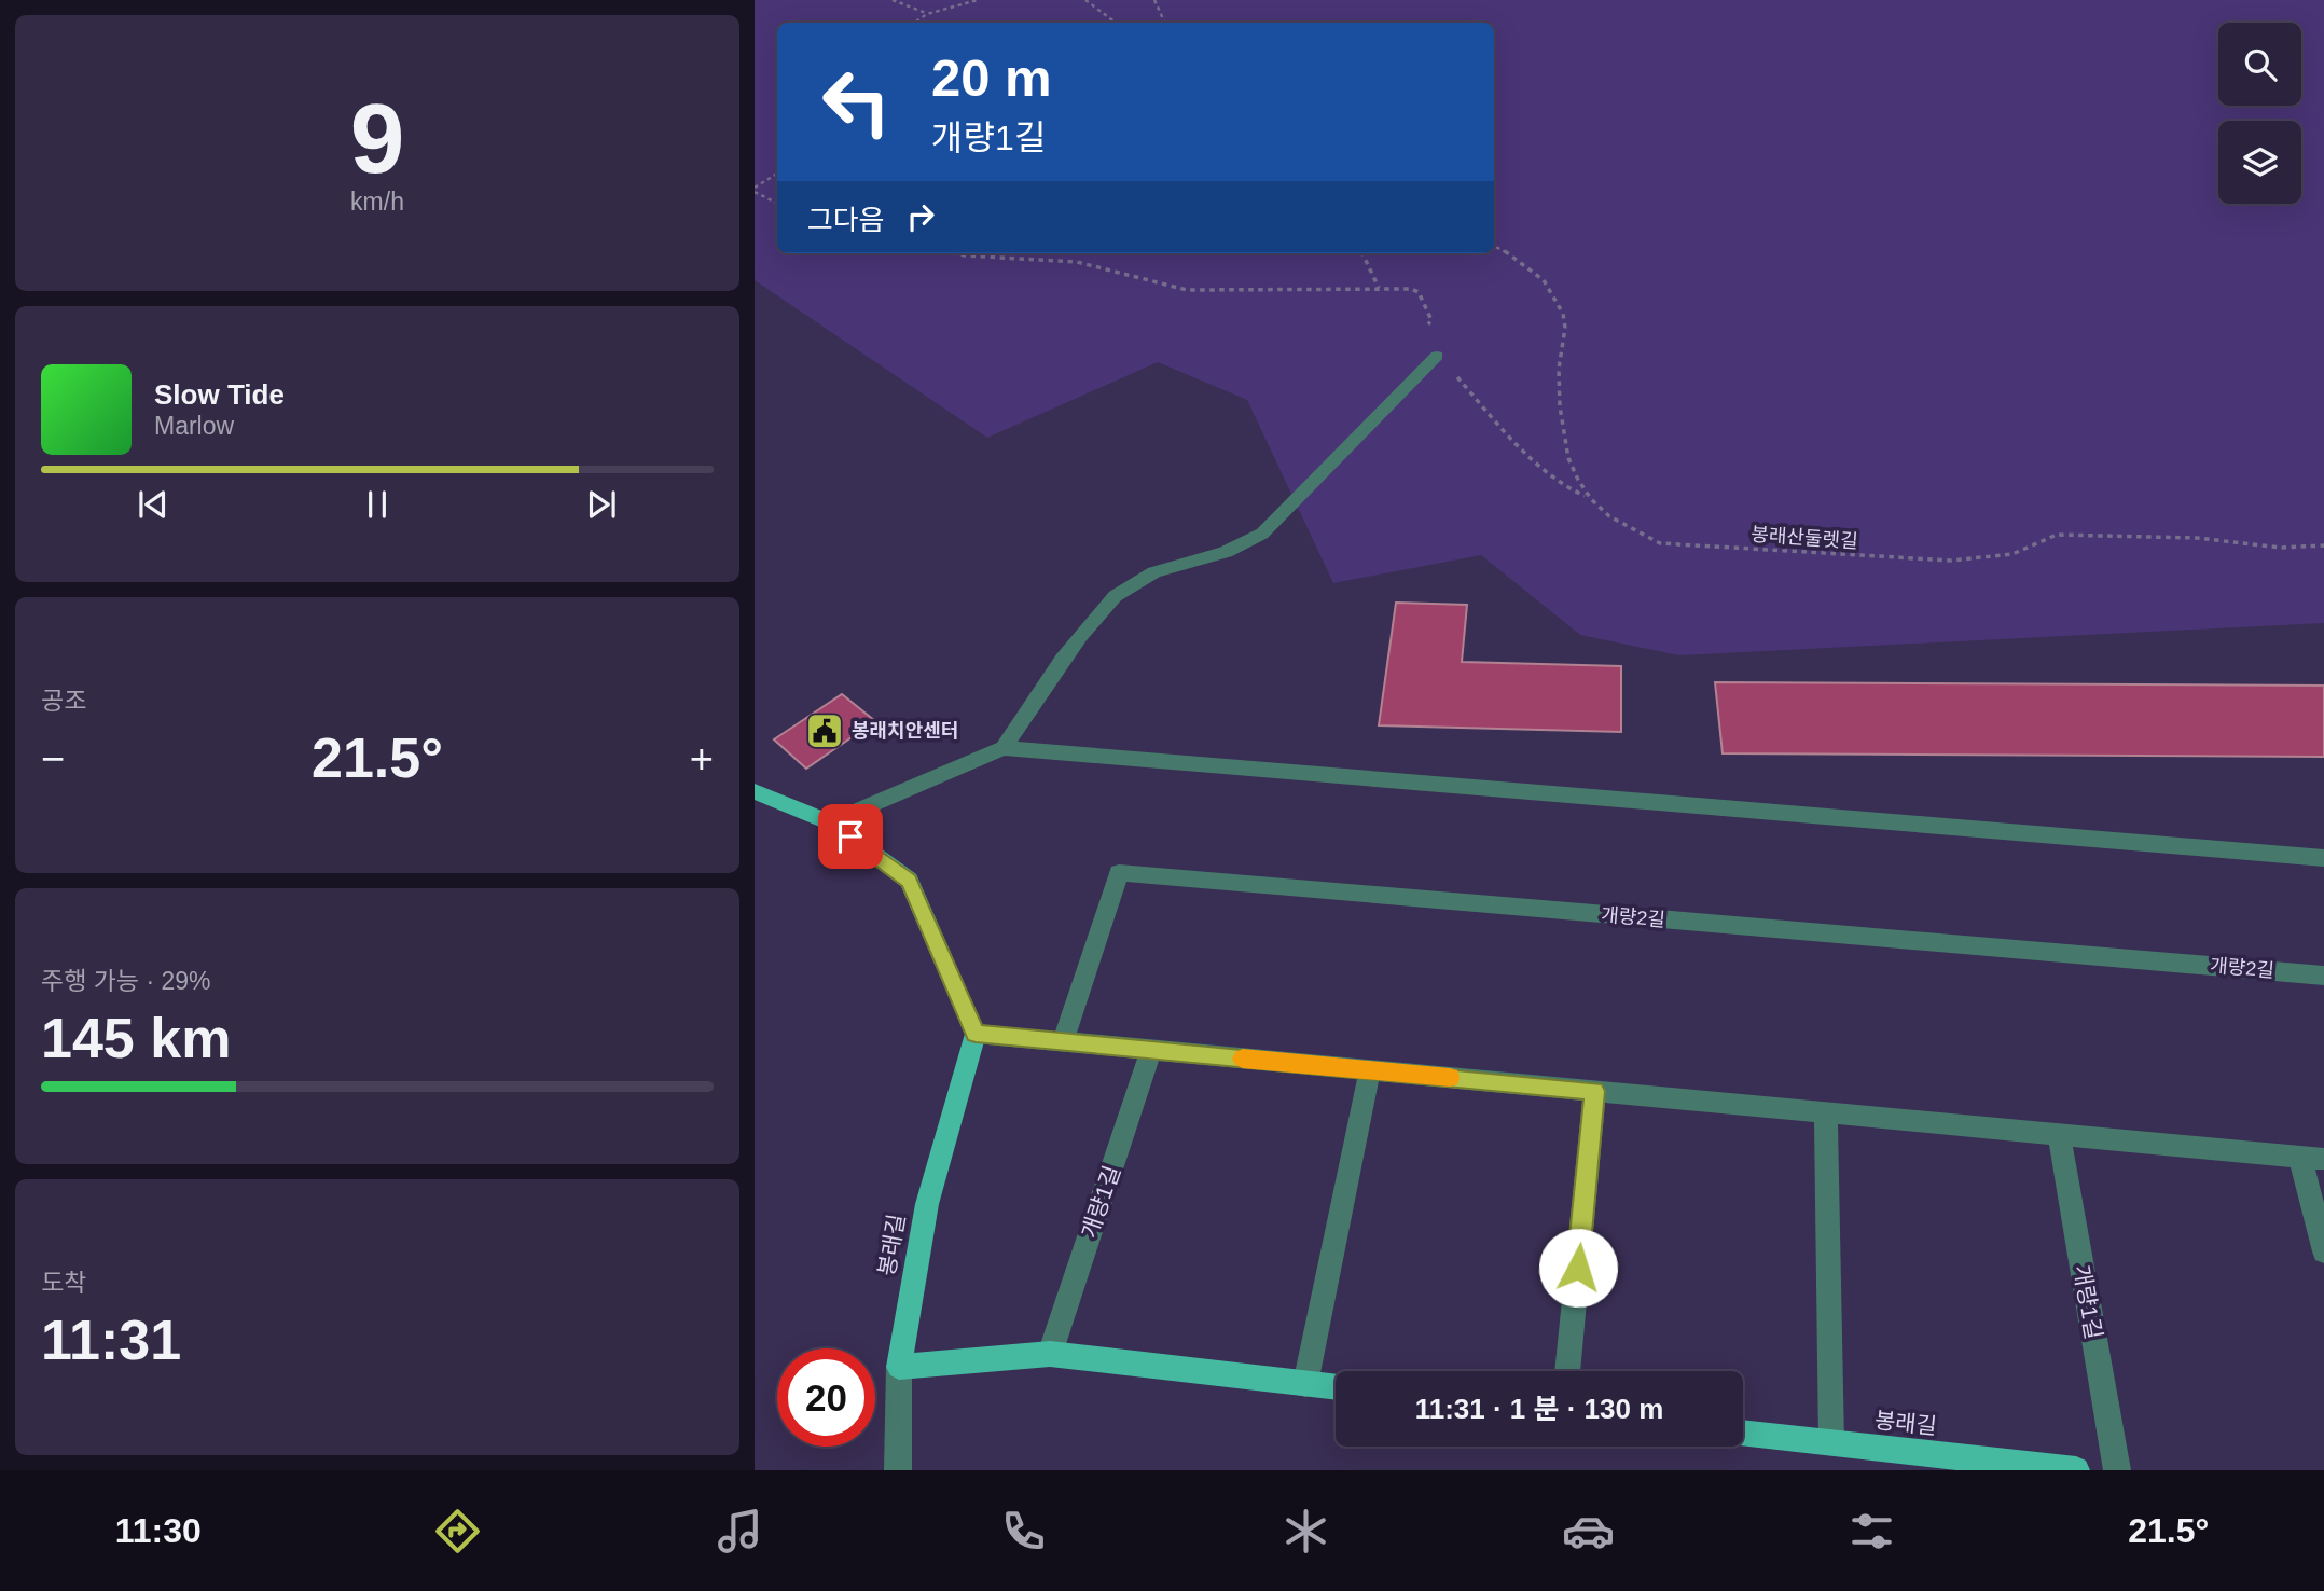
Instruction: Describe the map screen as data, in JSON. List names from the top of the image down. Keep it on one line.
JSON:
{"streets":{"main road":["봉래길"],"street":["개량2길","개량1길"],"path":["봉래산둘렛길"]},"places":{"public building":["봉래치안센터"]},"page":{"tile":[["9","km/h"],"공조",["주행 가능 · 29%","145 km"],["도착","11:31"]],"turn":["20 m","개량1길"],"then":"그다음","song":["Slow Tide","Marlow"],"heat":["−","21.5°","+"],"limit":"20","trip":"11:31 · 1 분 · 130 m","tabs":["11:30","21.5°"]}}
